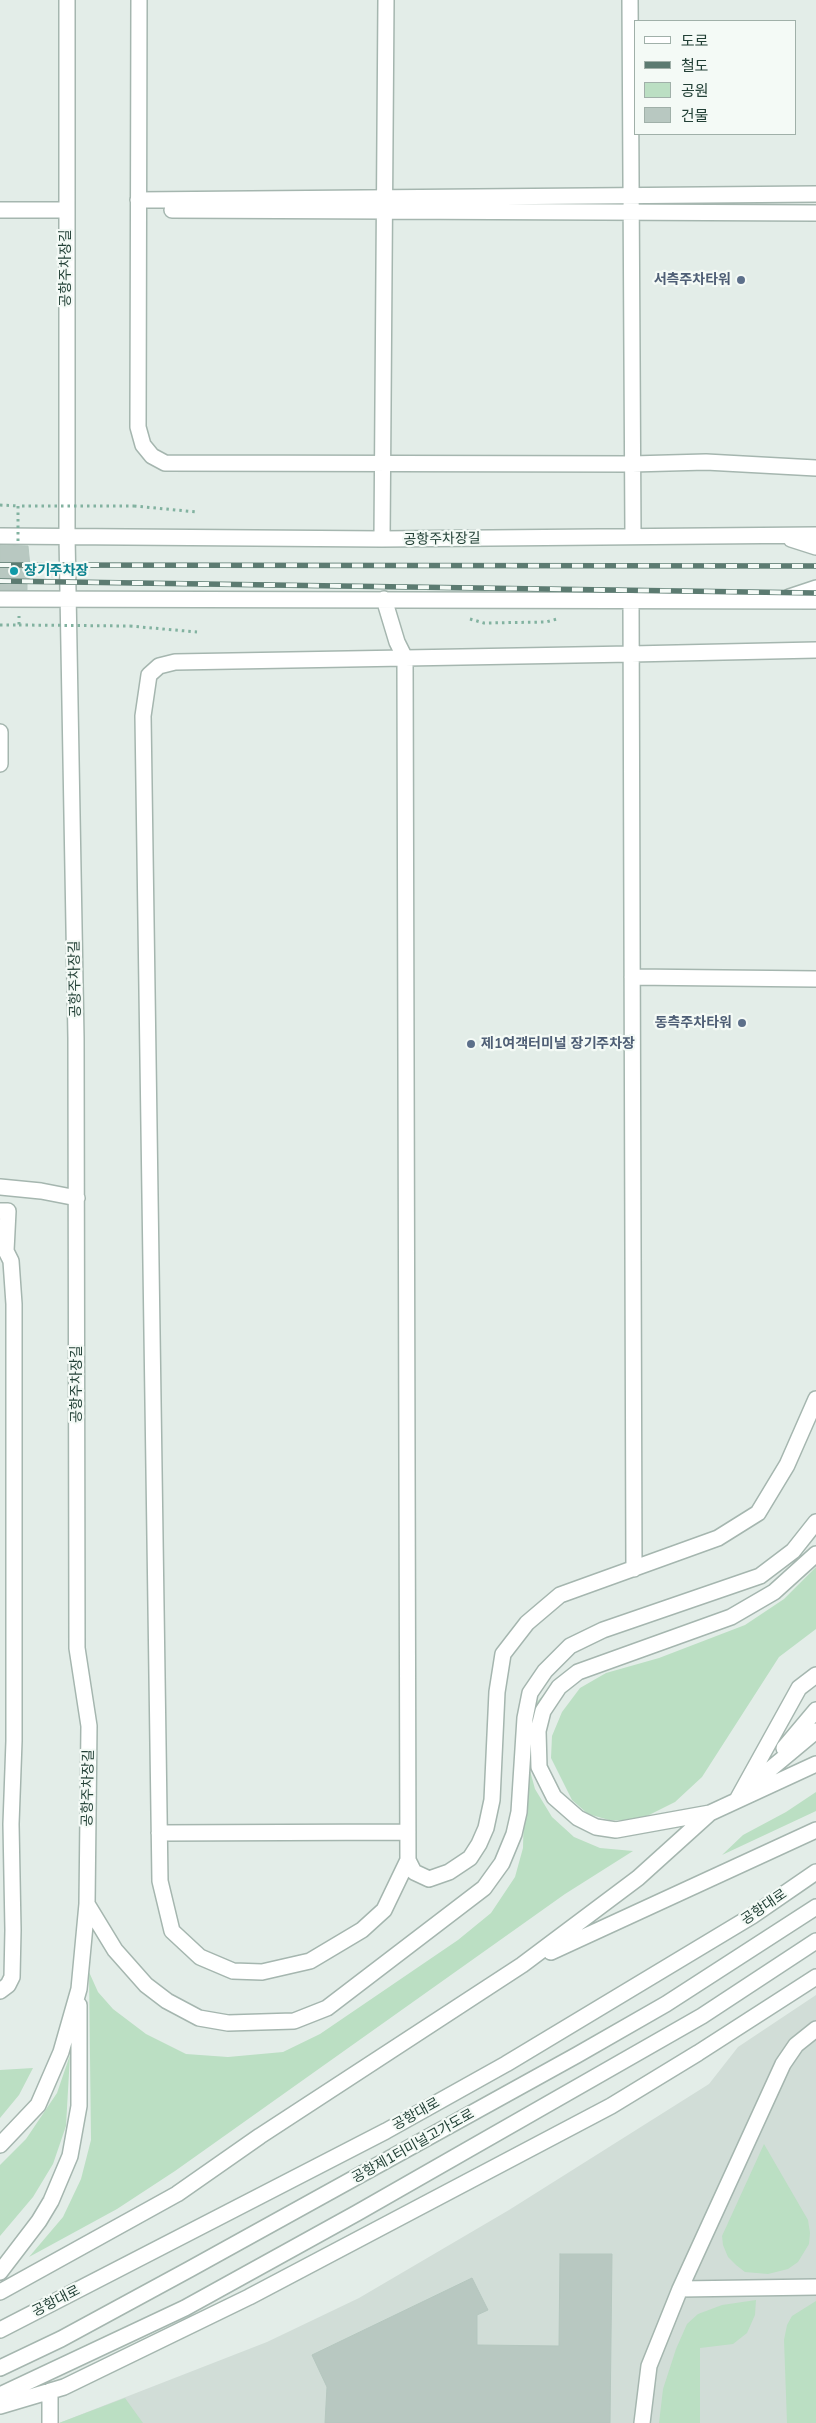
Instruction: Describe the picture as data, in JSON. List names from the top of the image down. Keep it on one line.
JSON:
{"streets":{"street":["공항주차장길","공항대로","공항제1터미널고가도로"]},"places":["서측주차타워","장기주차장","동측주차타워","제1여객터미널 장기주차장"],"legend":["도로","철도","공원","건물"]}
